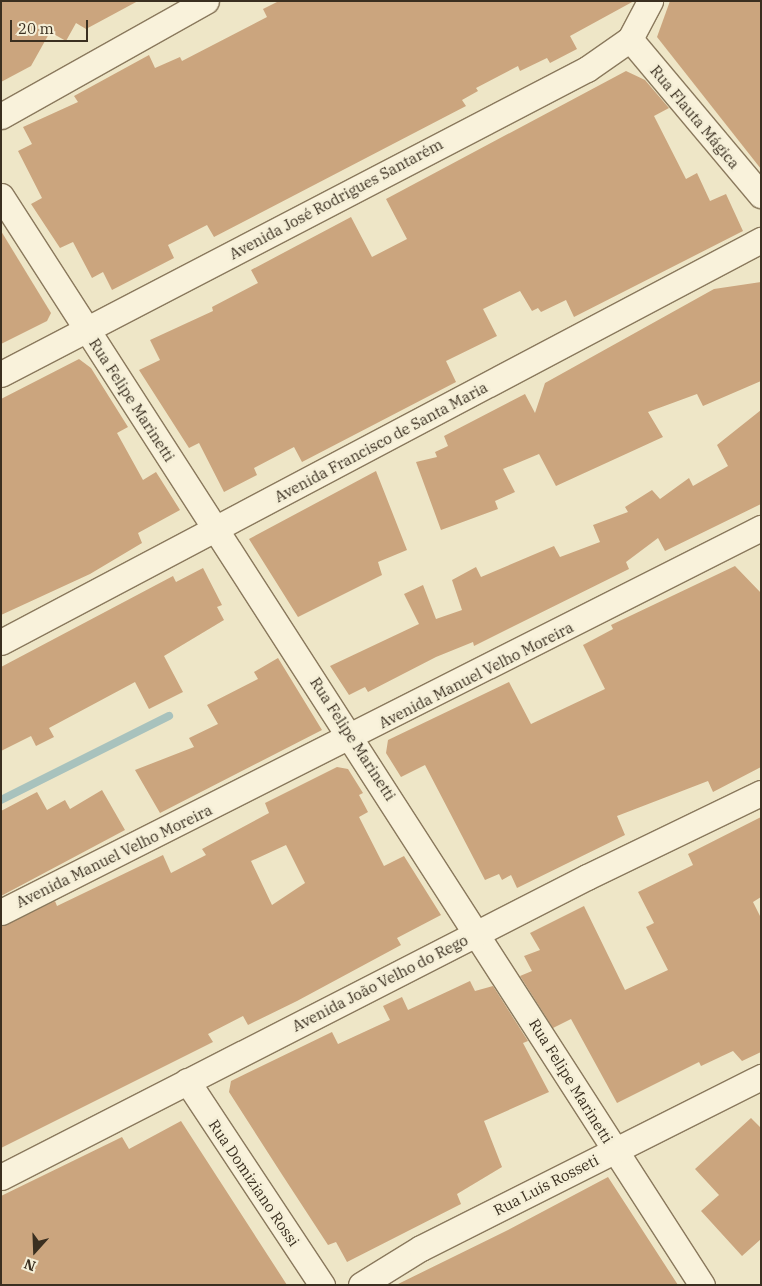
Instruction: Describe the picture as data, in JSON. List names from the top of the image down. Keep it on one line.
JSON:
{"streets":{"street":["Rua Flauta Mágica","Avenida José Rodrigues Santarém","Rua Felipe Marinetti","Avenida Francisco de Santa Maria","Avenida Manuel Velho Moreira","Avenida João Velho do Rego","Rua Domiziano Rossi","Rua Luís Rosseti"]},"crossings":[["Rua Flauta Mágica","Avenida José Rodrigues Santarém"],["Avenida José Rodrigues Santarém","Rua Felipe Marinetti"],["Rua Felipe Marinetti","Avenida Francisco de Santa Maria"],["Rua Felipe Marinetti","Avenida Manuel Velho Moreira"],["Rua Felipe Marinetti","Avenida João Velho do Rego"],["Rua Felipe Marinetti","Rua Luís Rosseti"],["Avenida João Velho do Rego","Rua Domiziano Rossi"]],"scale_bar":"20 m","north":"bottom"}
